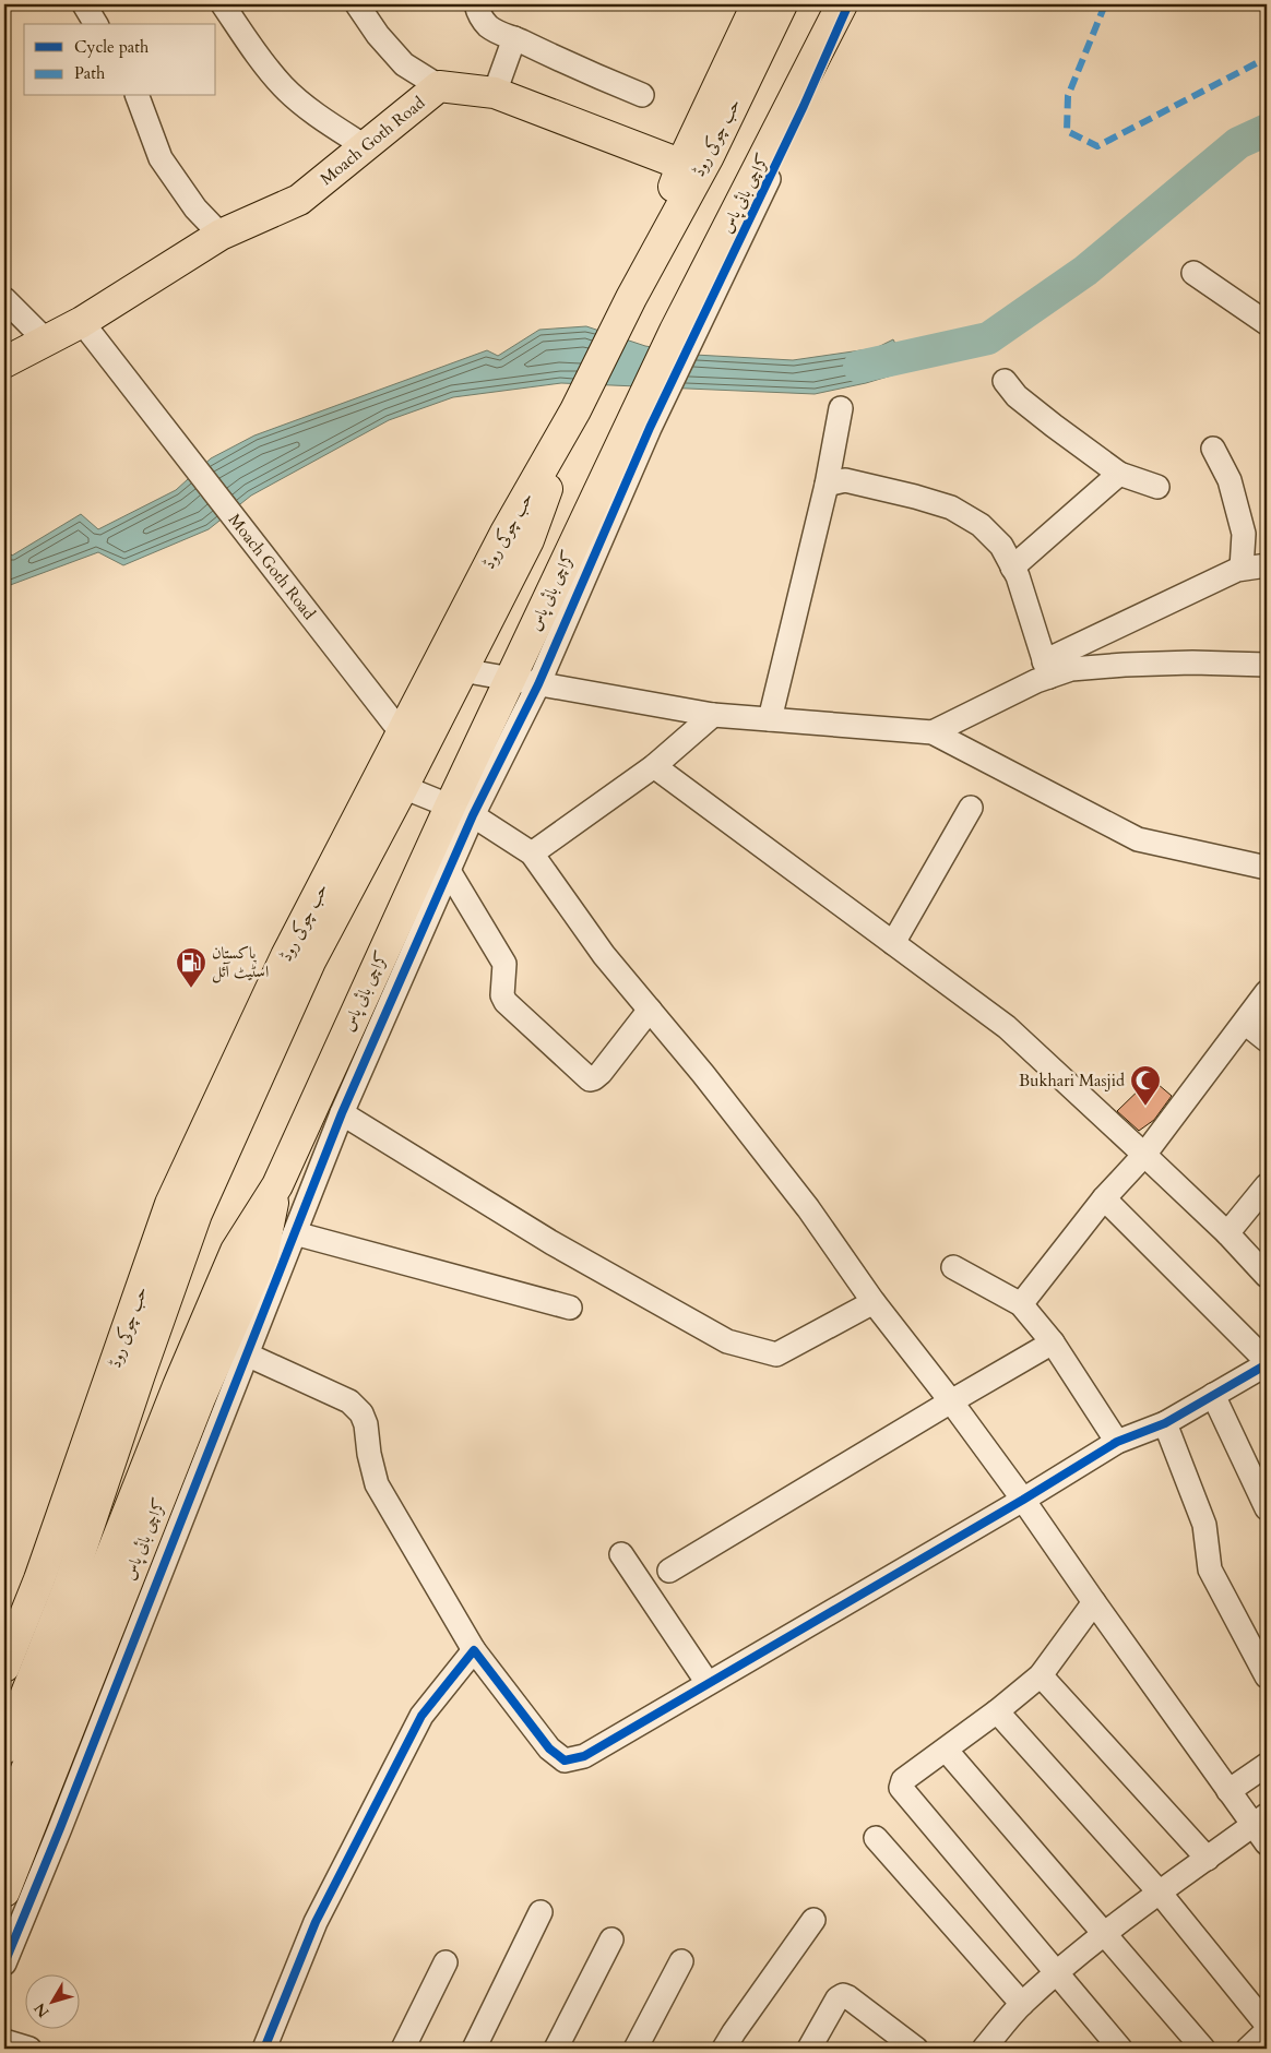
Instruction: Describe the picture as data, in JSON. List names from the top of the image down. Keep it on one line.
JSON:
{"streets":{"main road":["حب چوکی روڈ","Moach Goth Road","کراچی بائی پاس"]},"crossings":[["حب چوکی روڈ","Moach Goth Road"]],"places":{"fuel station":["پاکستان اسٹیٹ آئل"],"mosque":["Bukhari Masjid"]},"legend":["Cycle path","Path"],"north":"bottom left"}
